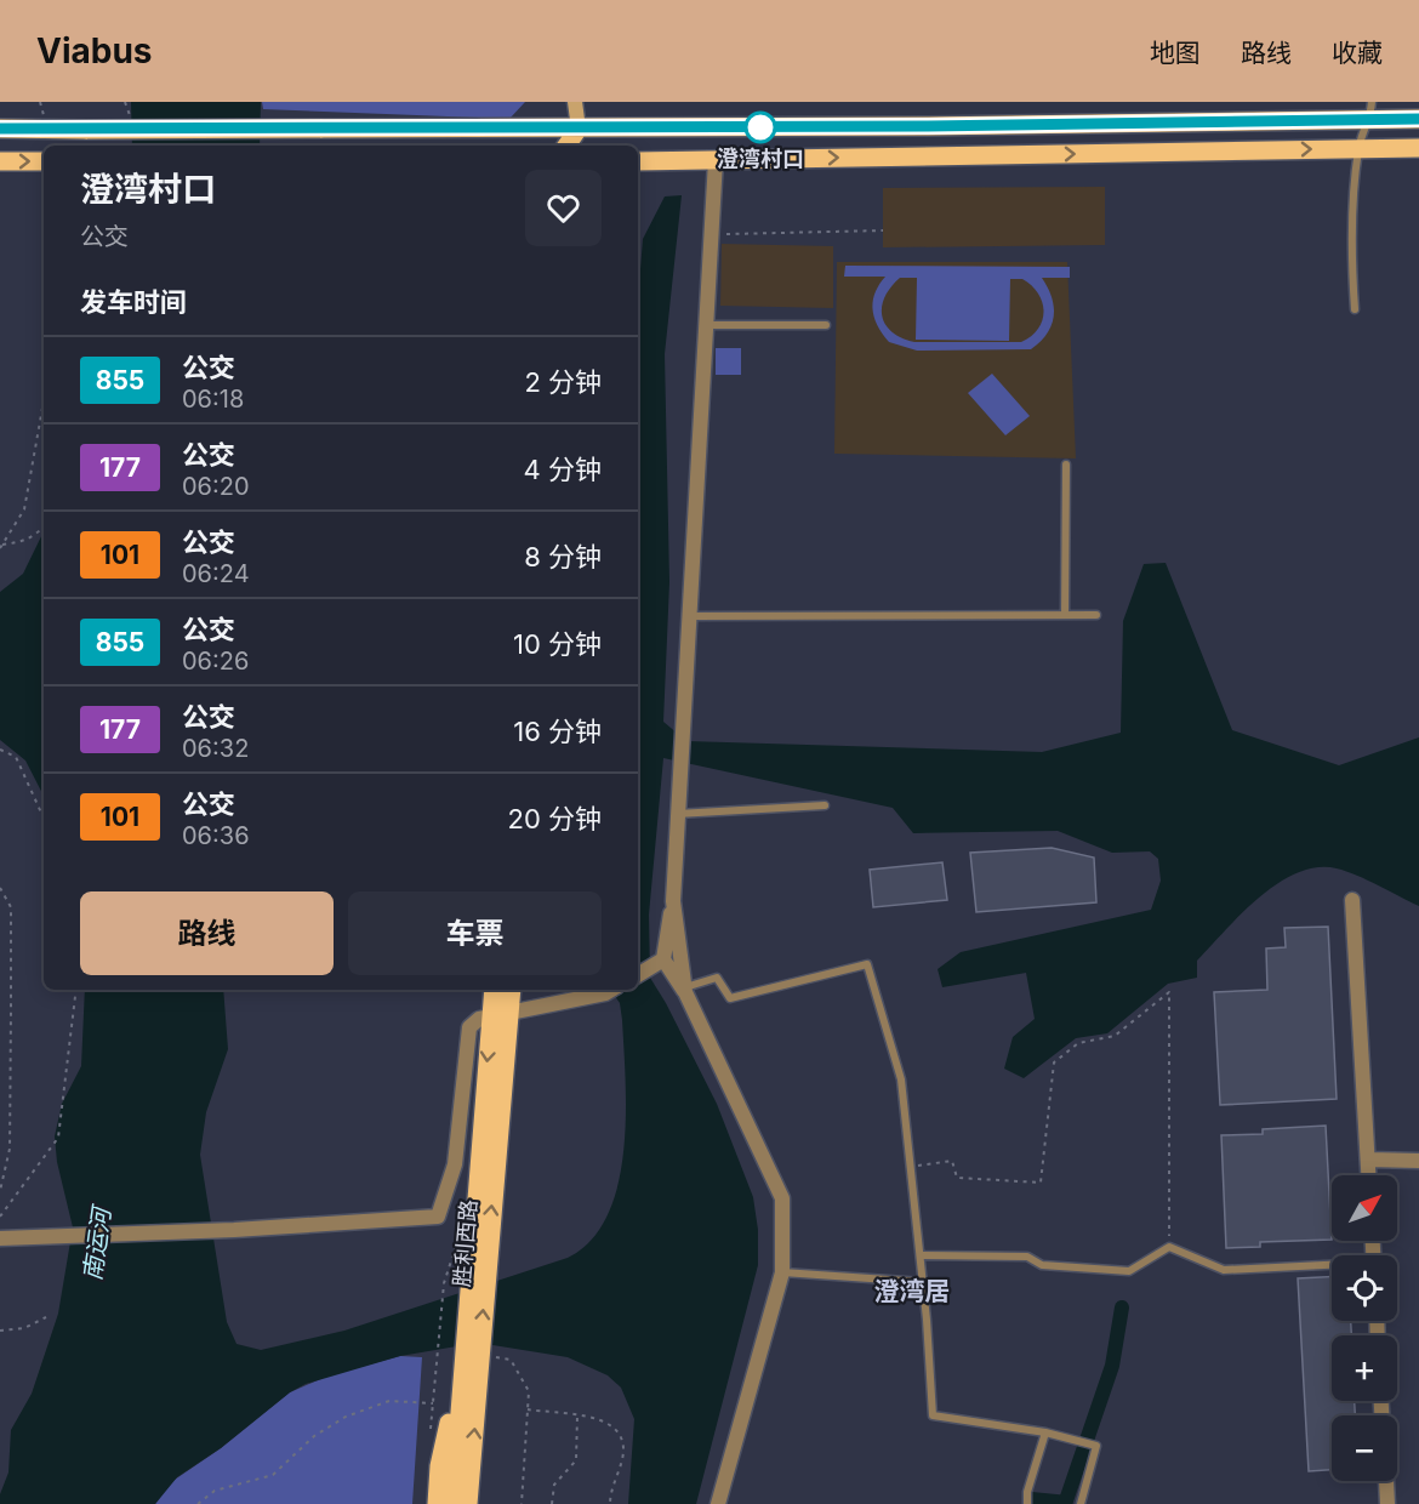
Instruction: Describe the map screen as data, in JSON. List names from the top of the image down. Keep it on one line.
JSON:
{"streets":{"main road":["胜利西路"]},"districts":["澄湾居"],"water":["南运河"],"places":["澄湾村口"],"lines":["bus line 855"],"north":"top right","page":{"header":"Viabus","nav":["地图","路线","收藏"],"heading":[["澄湾村口","公交"],"发车时间"],"list":[{"mark":"855","name":"公交","note":"06:18","value":"2 分钟"},{"mark":"177","name":"公交","note":"06:20","value":"4 分钟"},{"mark":"101","name":"公交","note":"06:24","value":"8 分钟"},{"mark":"855","name":"公交","note":"06:26","value":"10 分钟"},{"mark":"177","name":"公交","note":"06:32","value":"16 分钟"},{"mark":"101","name":"公交","note":"06:36","value":"20 分钟"}],"buttons":["路线","车票"],"map_buttons":["+","−"]}}
